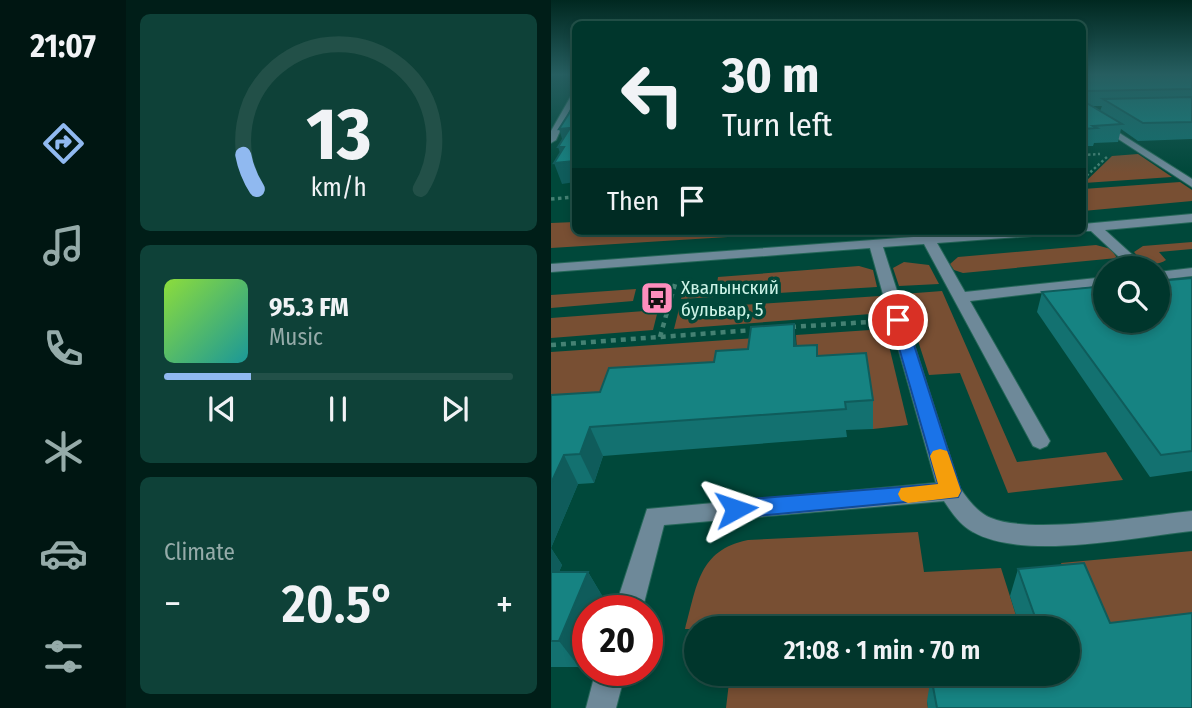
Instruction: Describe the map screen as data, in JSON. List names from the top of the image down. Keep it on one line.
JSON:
{"places":{"bus stop":["Хвалынский бульвар, 5"]},"page":{"tabs":"21:07","turn":["30 m","Turn left"],"then":"Then","song":["95.3 FM","Music"],"tile":"Climate","heat":["−","20.5°","+"],"limit":"20","trip":"21:08 · 1 min · 70 m","gauge":["13","km/h"]}}
